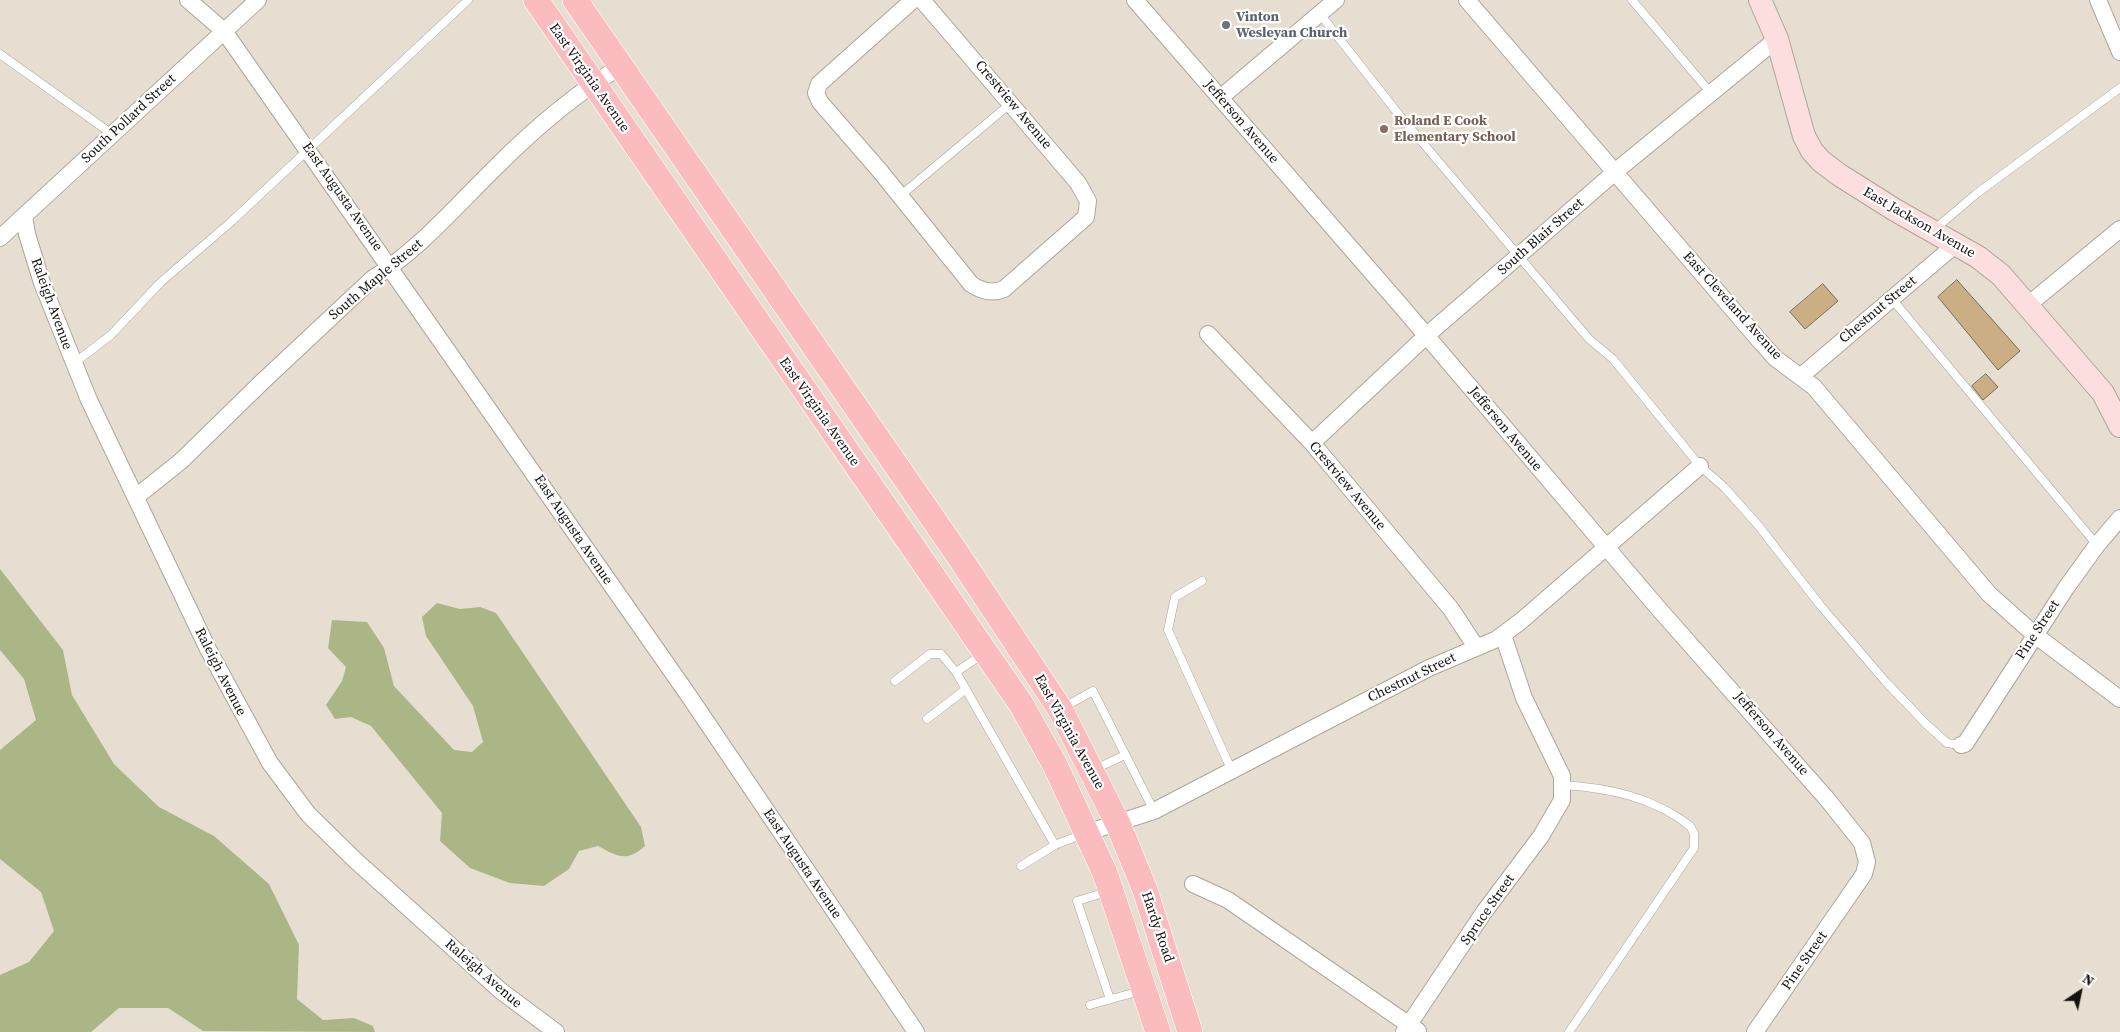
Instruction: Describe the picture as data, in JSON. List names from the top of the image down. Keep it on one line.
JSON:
{"streets":{"main road":["East Virginia Avenue","Hardy Road"],"street":["Crestview Avenue","South Pollard Street","Jefferson Avenue","East Augusta Avenue","East Jackson Avenue","South Blair Street","South Maple Street","Raleigh Avenue","East Cleveland Avenue","Chestnut Street","Pine Street","Spruce Street"]},"crossings":[["East Virginia Avenue","South Maple Street"],["East Virginia Avenue","Chestnut Street"],["East Virginia Avenue","Hardy Road"],["Crestview Avenue","South Blair Street"],["Crestview Avenue","Chestnut Street"],["South Pollard Street","East Augusta Avenue"],["South Pollard Street","Raleigh Avenue"],["Jefferson Avenue","South Blair Street"],["Jefferson Avenue","Chestnut Street"],["Jefferson Avenue","Pine Street"],["East Augusta Avenue","South Maple Street"],["East Jackson Avenue","South Blair Street"],["East Jackson Avenue","Chestnut Street"],["South Blair Street","East Cleveland Avenue"],["South Maple Street","Raleigh Avenue"],["East Cleveland Avenue","Chestnut Street"],["East Cleveland Avenue","Pine Street"],["Chestnut Street","Hardy Road"]],"places":["Vinton Wesleyan Church","Roland E Cook Elementary School"],"north":"top right"}
